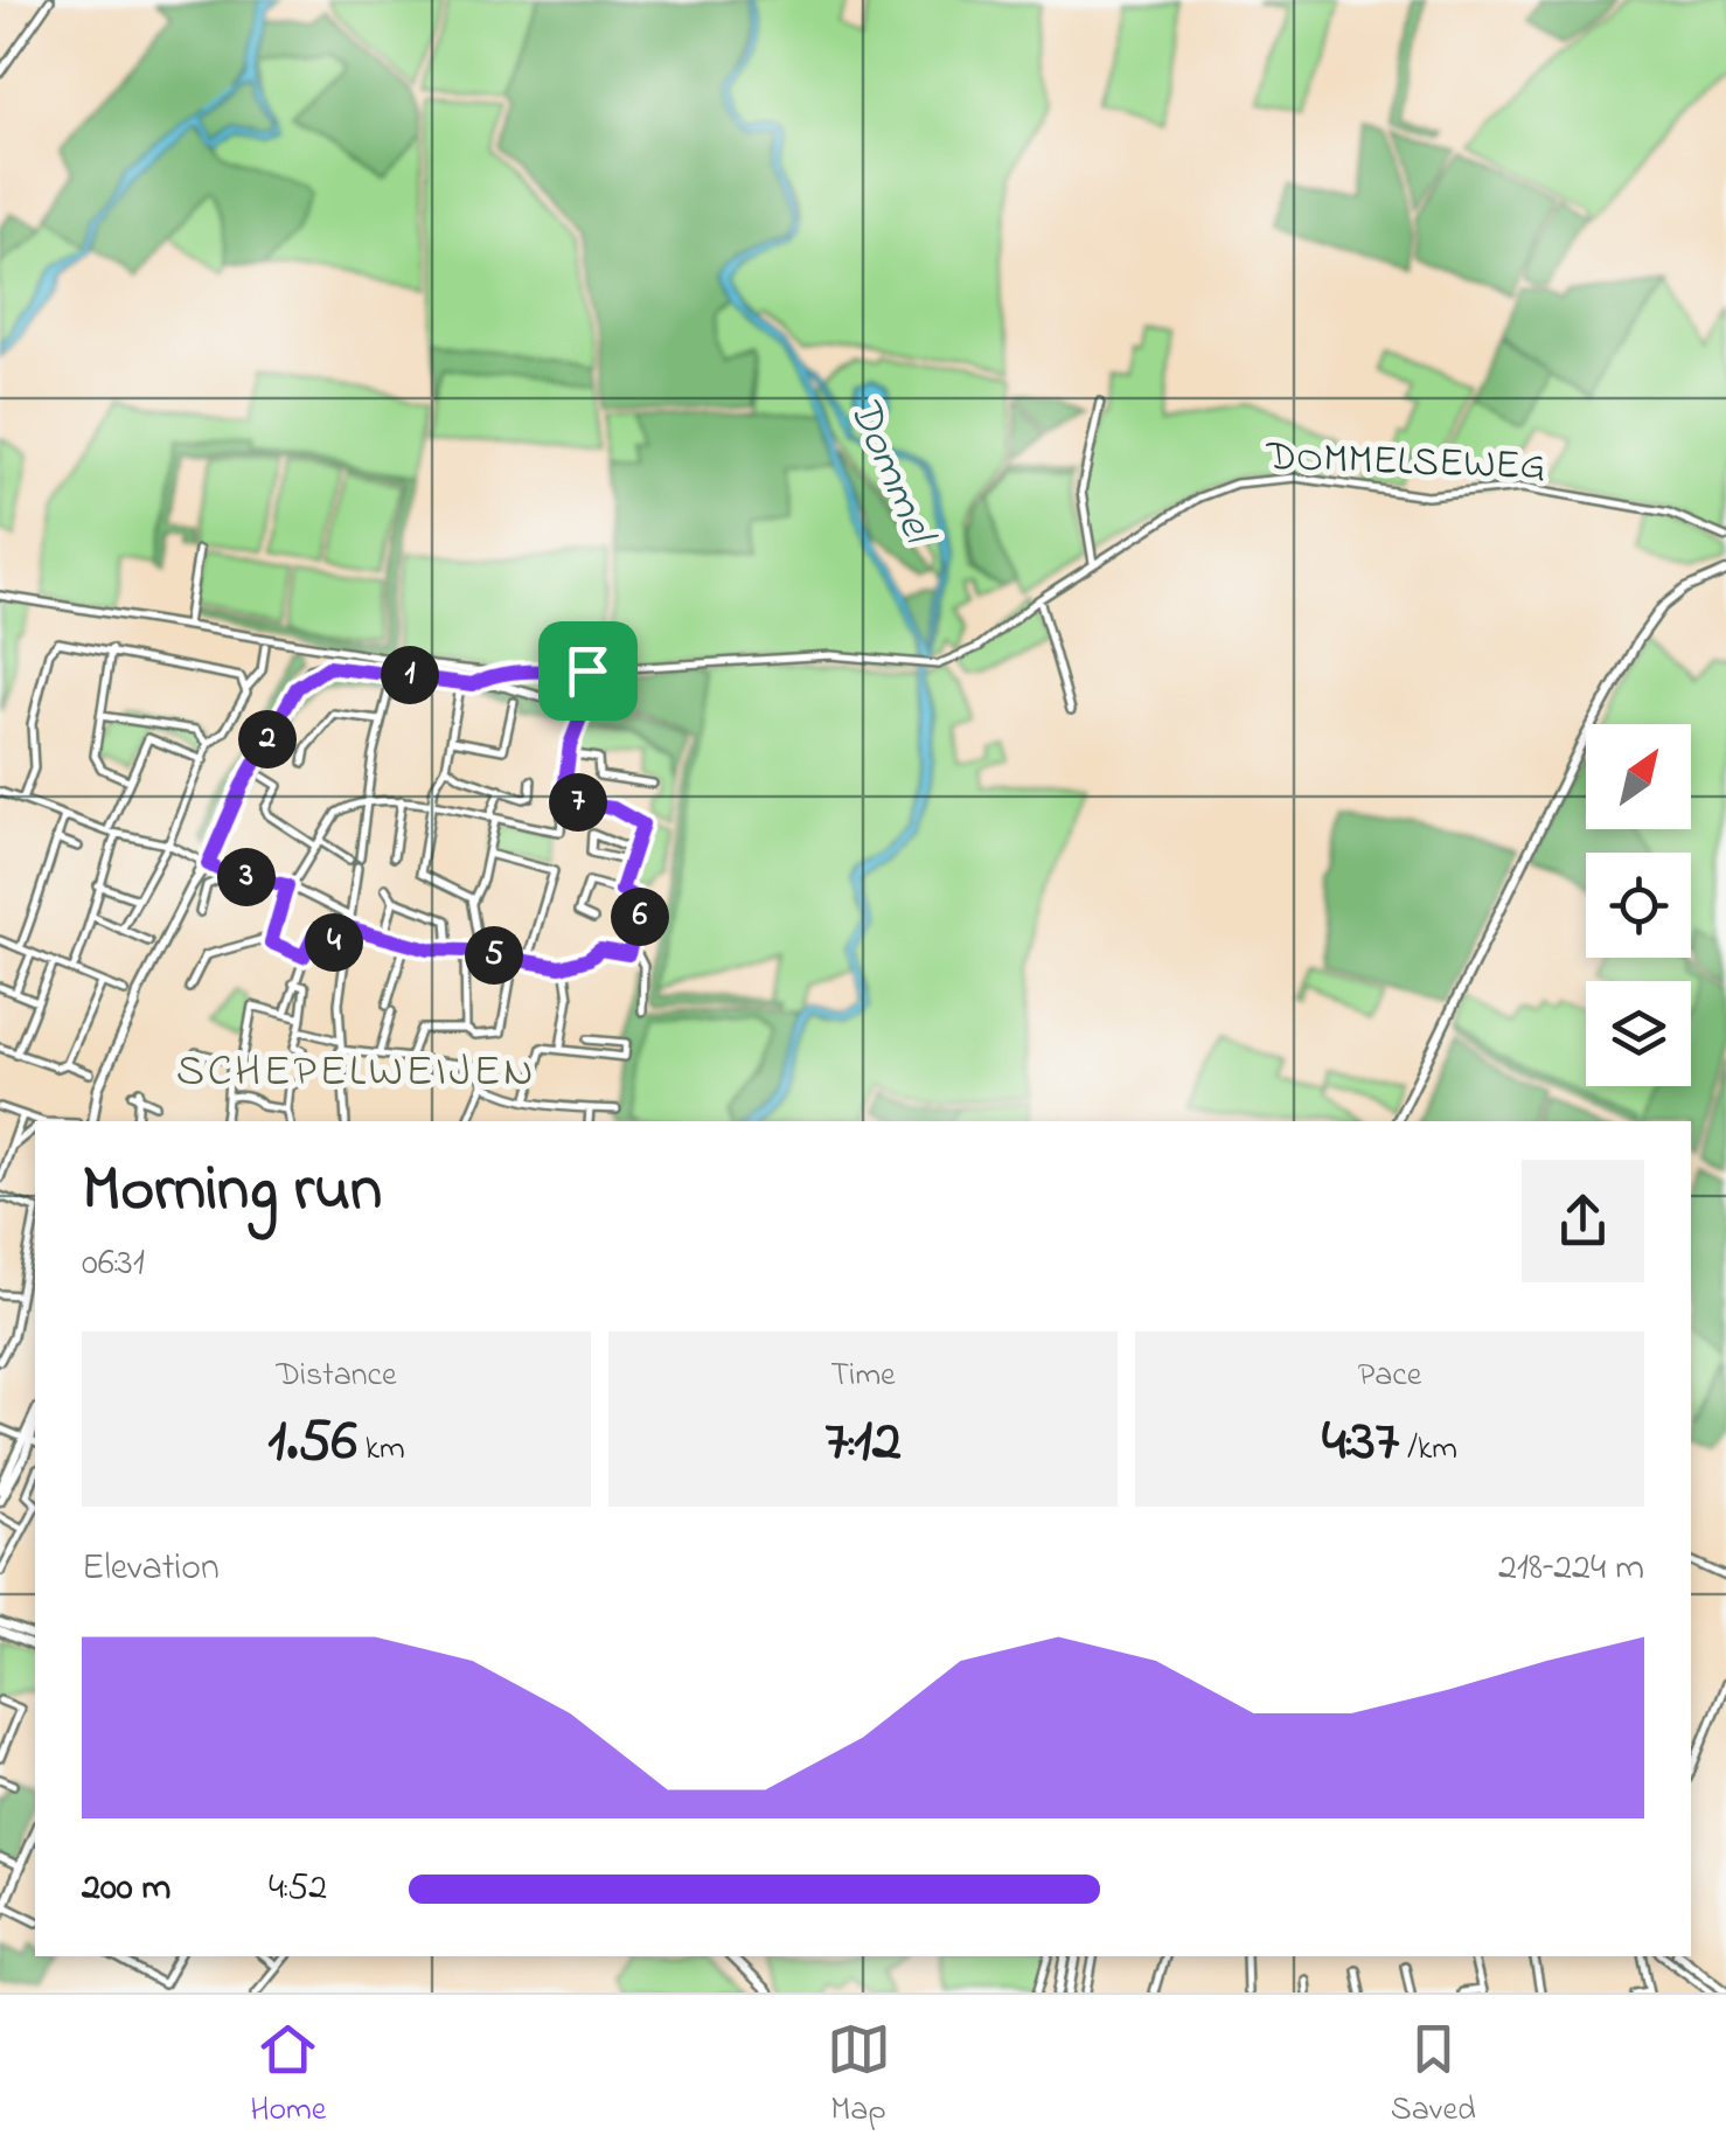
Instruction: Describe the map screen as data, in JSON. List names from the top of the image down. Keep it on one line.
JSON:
{"streets":{"street":["DOMMELSEWEG"]},"districts":["SCHEPELWEIJEN"],"water":["Dommel"],"north":"top right","page":{"pins":["1","2","7","3","6","4","5"],"heading":["Morning run","06:31"],"stats":[["Distance","1.56 km"],["Time","7:12"],["Pace","4:37 /km"]],"chart":["Elevation","218–224 m"],"list":[{"name":"200 m","note":"4:52"}],"tabs":["Home","Map","Saved"]}}
